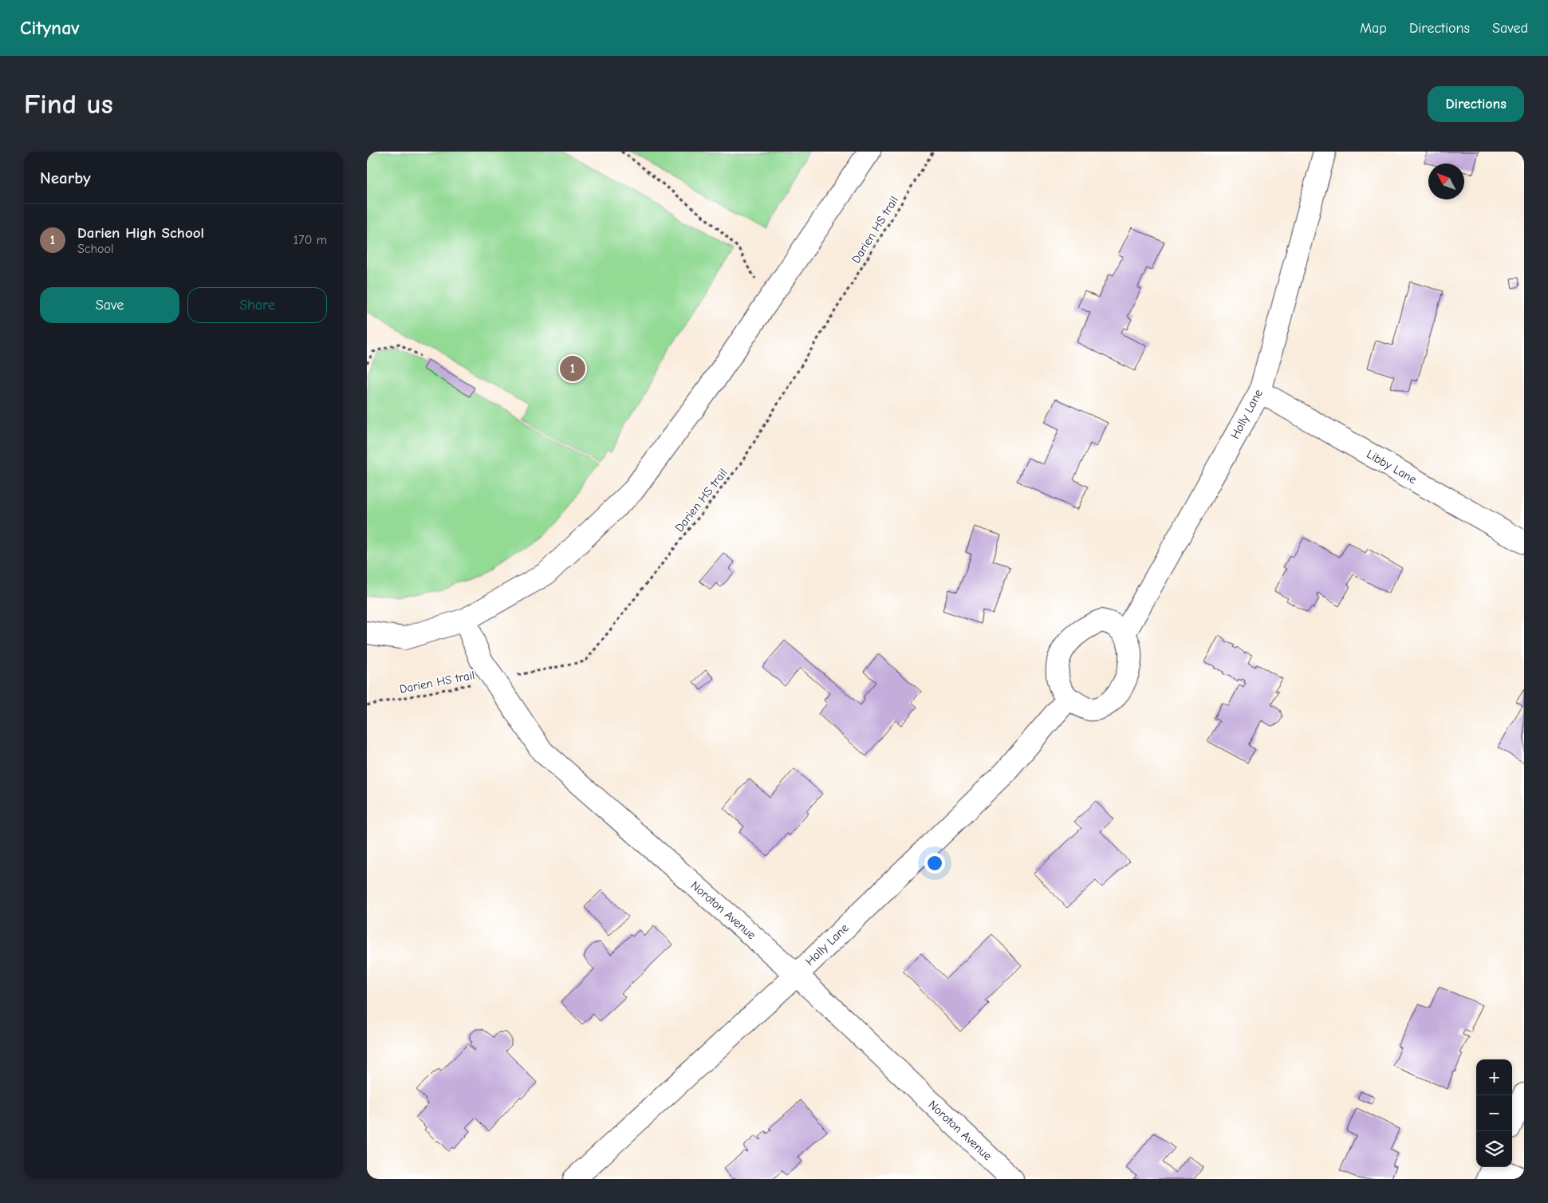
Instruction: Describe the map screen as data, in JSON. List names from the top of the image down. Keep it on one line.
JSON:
{"streets":{"street":["Holly Lane","Libby Lane","Noroton Avenue"],"path":["Darien HS trail"]},"crossings":[["Darien HS trail","Noroton Avenue"],["Holly Lane","Libby Lane"],["Holly Lane","Noroton Avenue"]],"north":"top left","page":{"header":"Citynav","nav":["Map","Directions","Saved"],"buttons":["Directions",["Save","Share"]],"title":"Find us","heading":"Nearby","list":[{"mark":"1","name":"Darien High School","note":"School","value":"170 m"}],"pins":"1","map_buttons":["+","−"]}}
